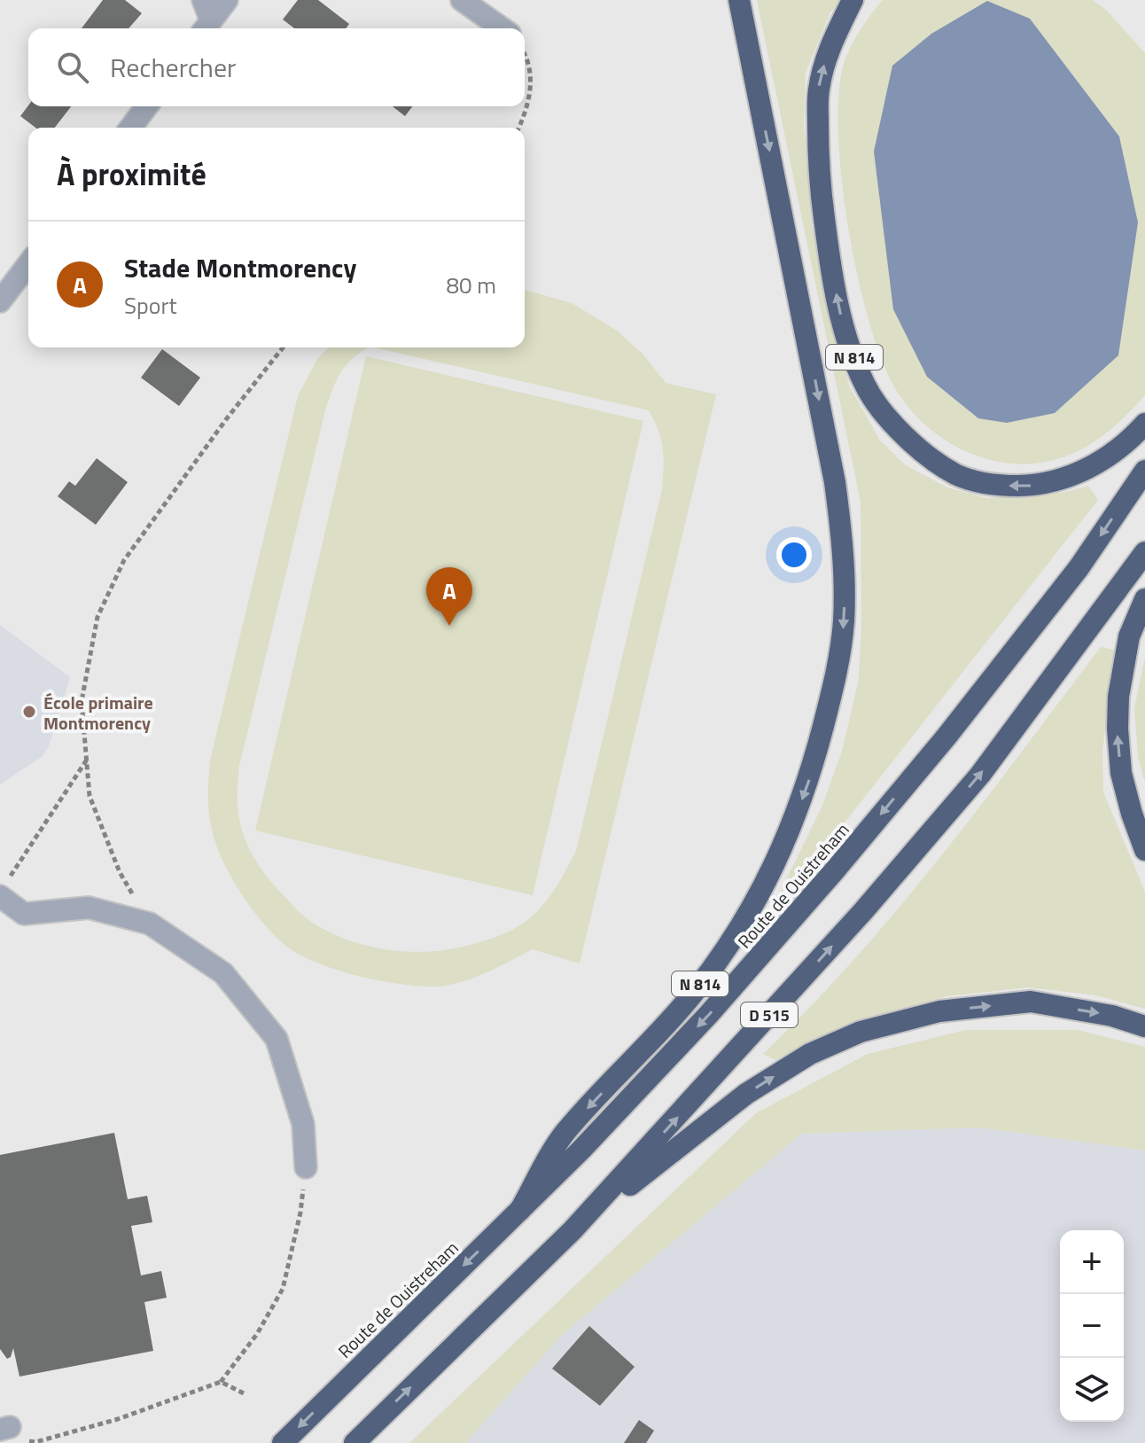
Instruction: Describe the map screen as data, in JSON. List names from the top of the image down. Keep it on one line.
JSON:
{"streets":{"highway":["N 814","Route de Ouistreham","D 515"]},"crossings":[["N 814","Route de Ouistreham"]],"places":["École primaire Montmorency"],"page":{"search":"Rechercher","heading":"À proximité","list":[{"mark":"A","name":"Stade Montmorency","note":"Sport","value":"80 m"}],"pins":"A","map_buttons":["+","−"]}}
